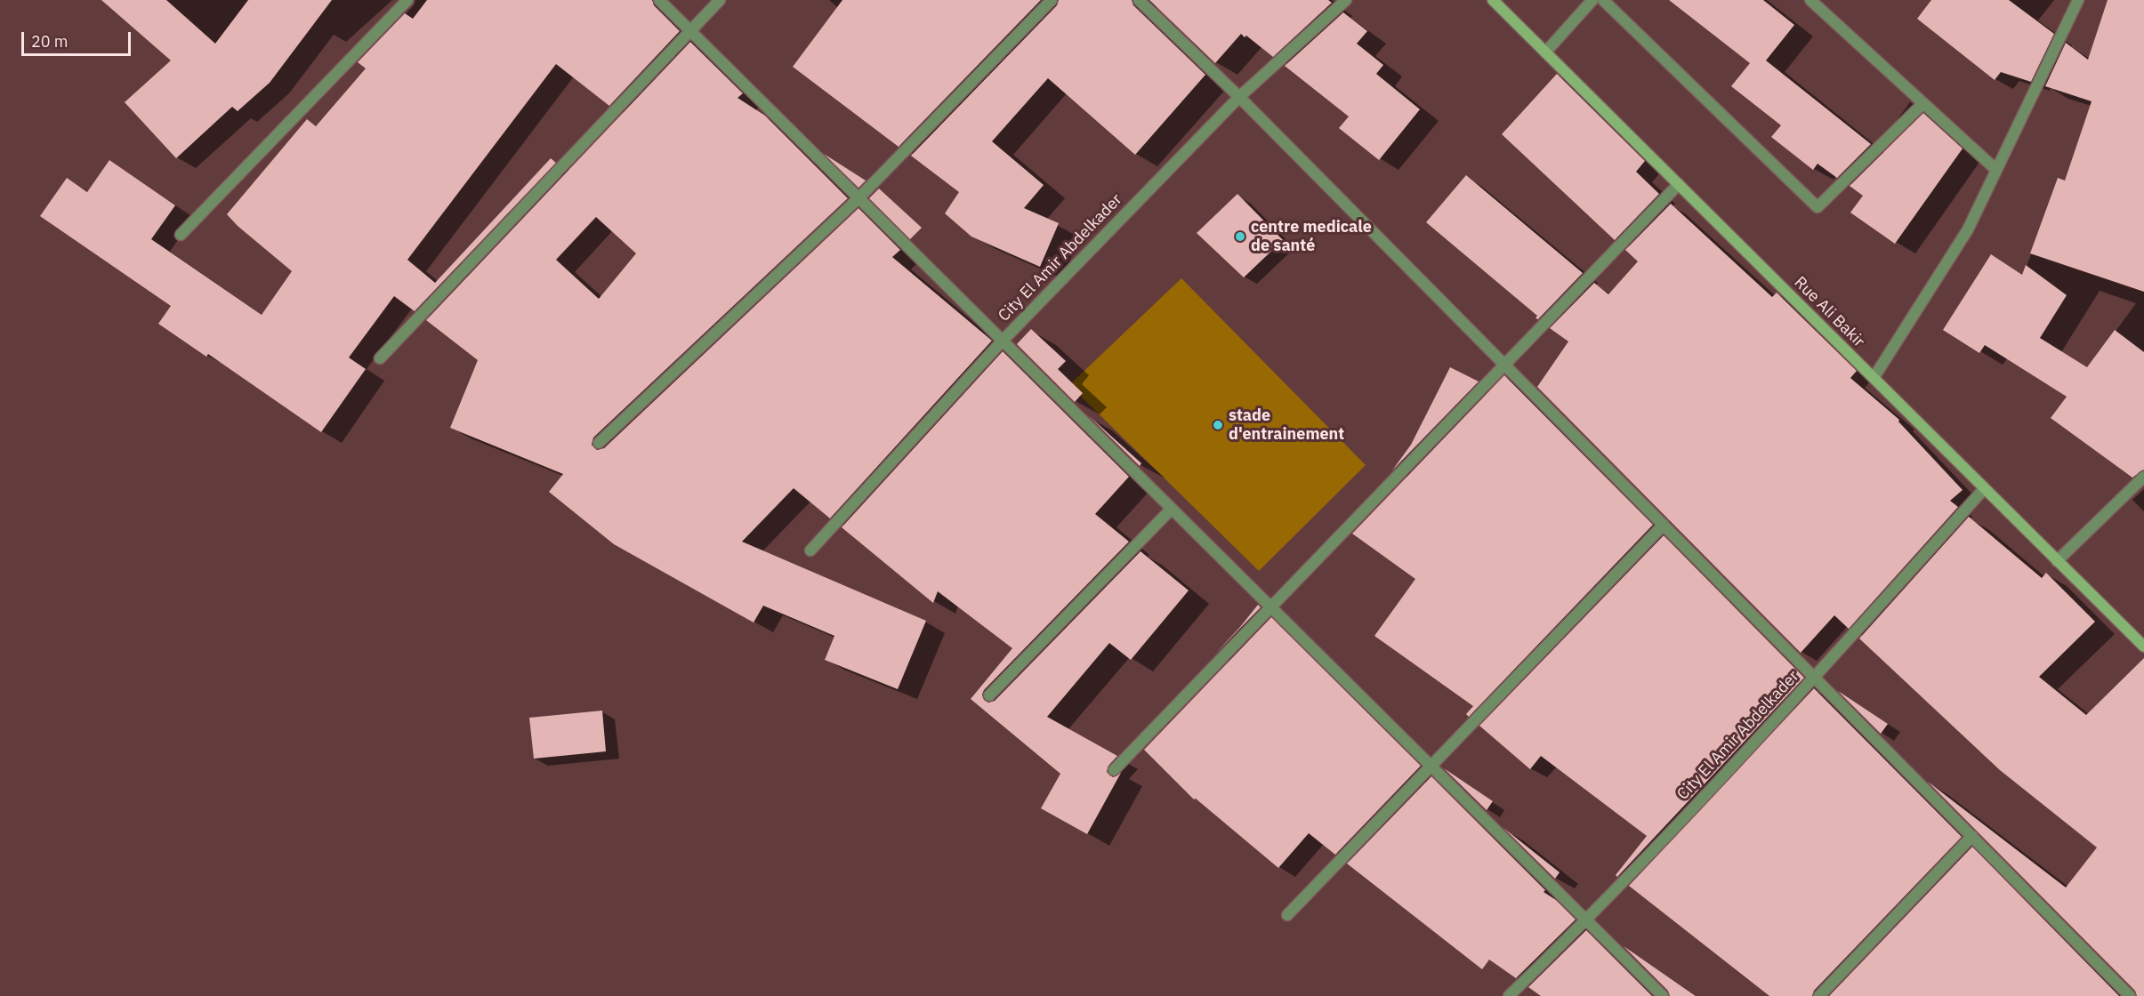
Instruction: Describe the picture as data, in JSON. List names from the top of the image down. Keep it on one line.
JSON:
{"streets":{"street":["City El Amir Abdelkader","Rue Ali Bakir"]},"crossings":[["City El Amir Abdelkader","Rue Ali Bakir"]],"places":["centre medicale de santé","stade d'entrainement"],"scale_bar":"20 m"}
